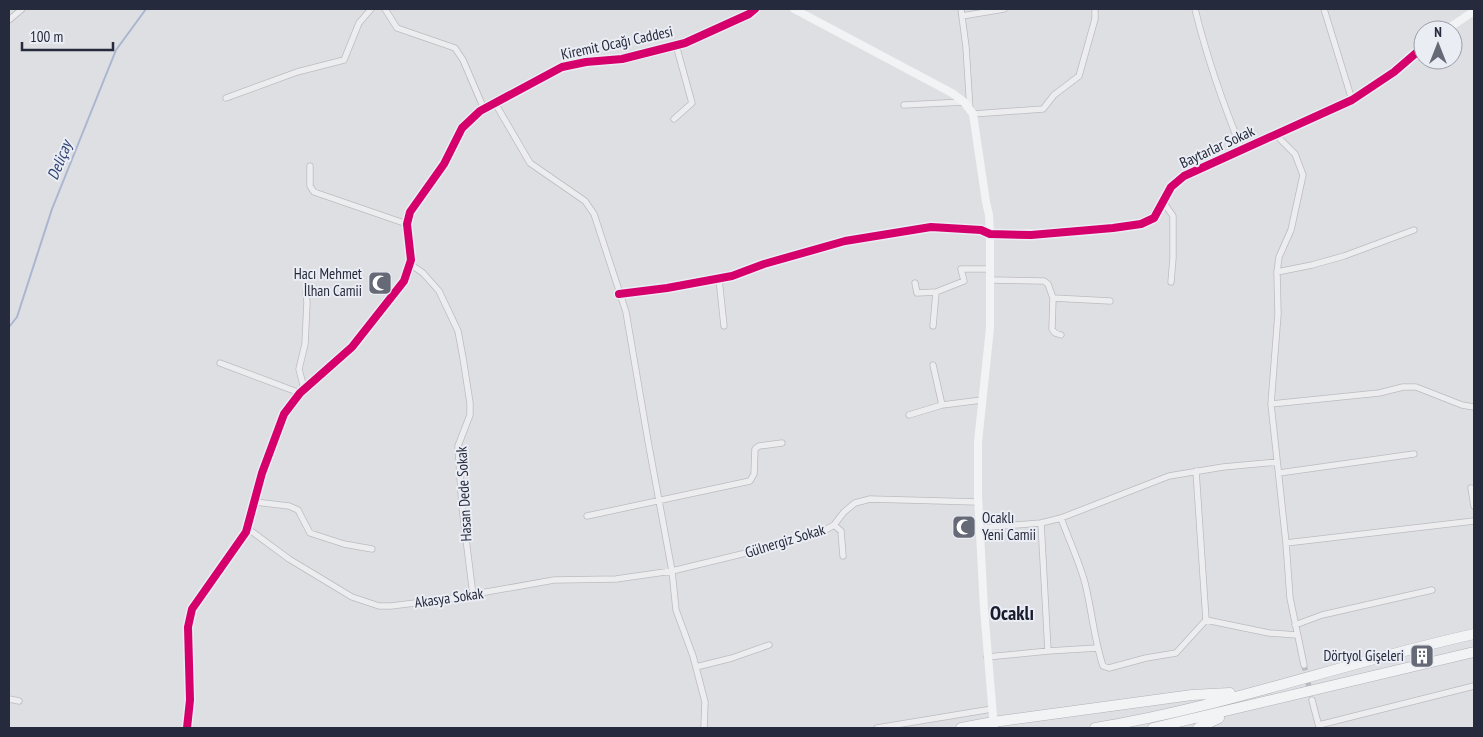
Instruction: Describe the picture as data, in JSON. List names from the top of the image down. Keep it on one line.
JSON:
{"streets":{"street":["Kiremit Ocağı Caddesi","Baytarlar Sokak","Hasan Dede Sokak","Gülnergiz Sokak","Akasya Sokak"]},"crossings":[["Hasan Dede Sokak","Akasya Sokak"],["Gülnergiz Sokak","Akasya Sokak"]],"districts":["Ocaklı"],"water":["Deliçay"],"places":{"mosque":["Hacı Mehmet İlhan Camii","Ocaklı Yeni Camii"],"building":["Dörtyol Gişeleri"]},"scale_bar":"100 m","north":"top"}
